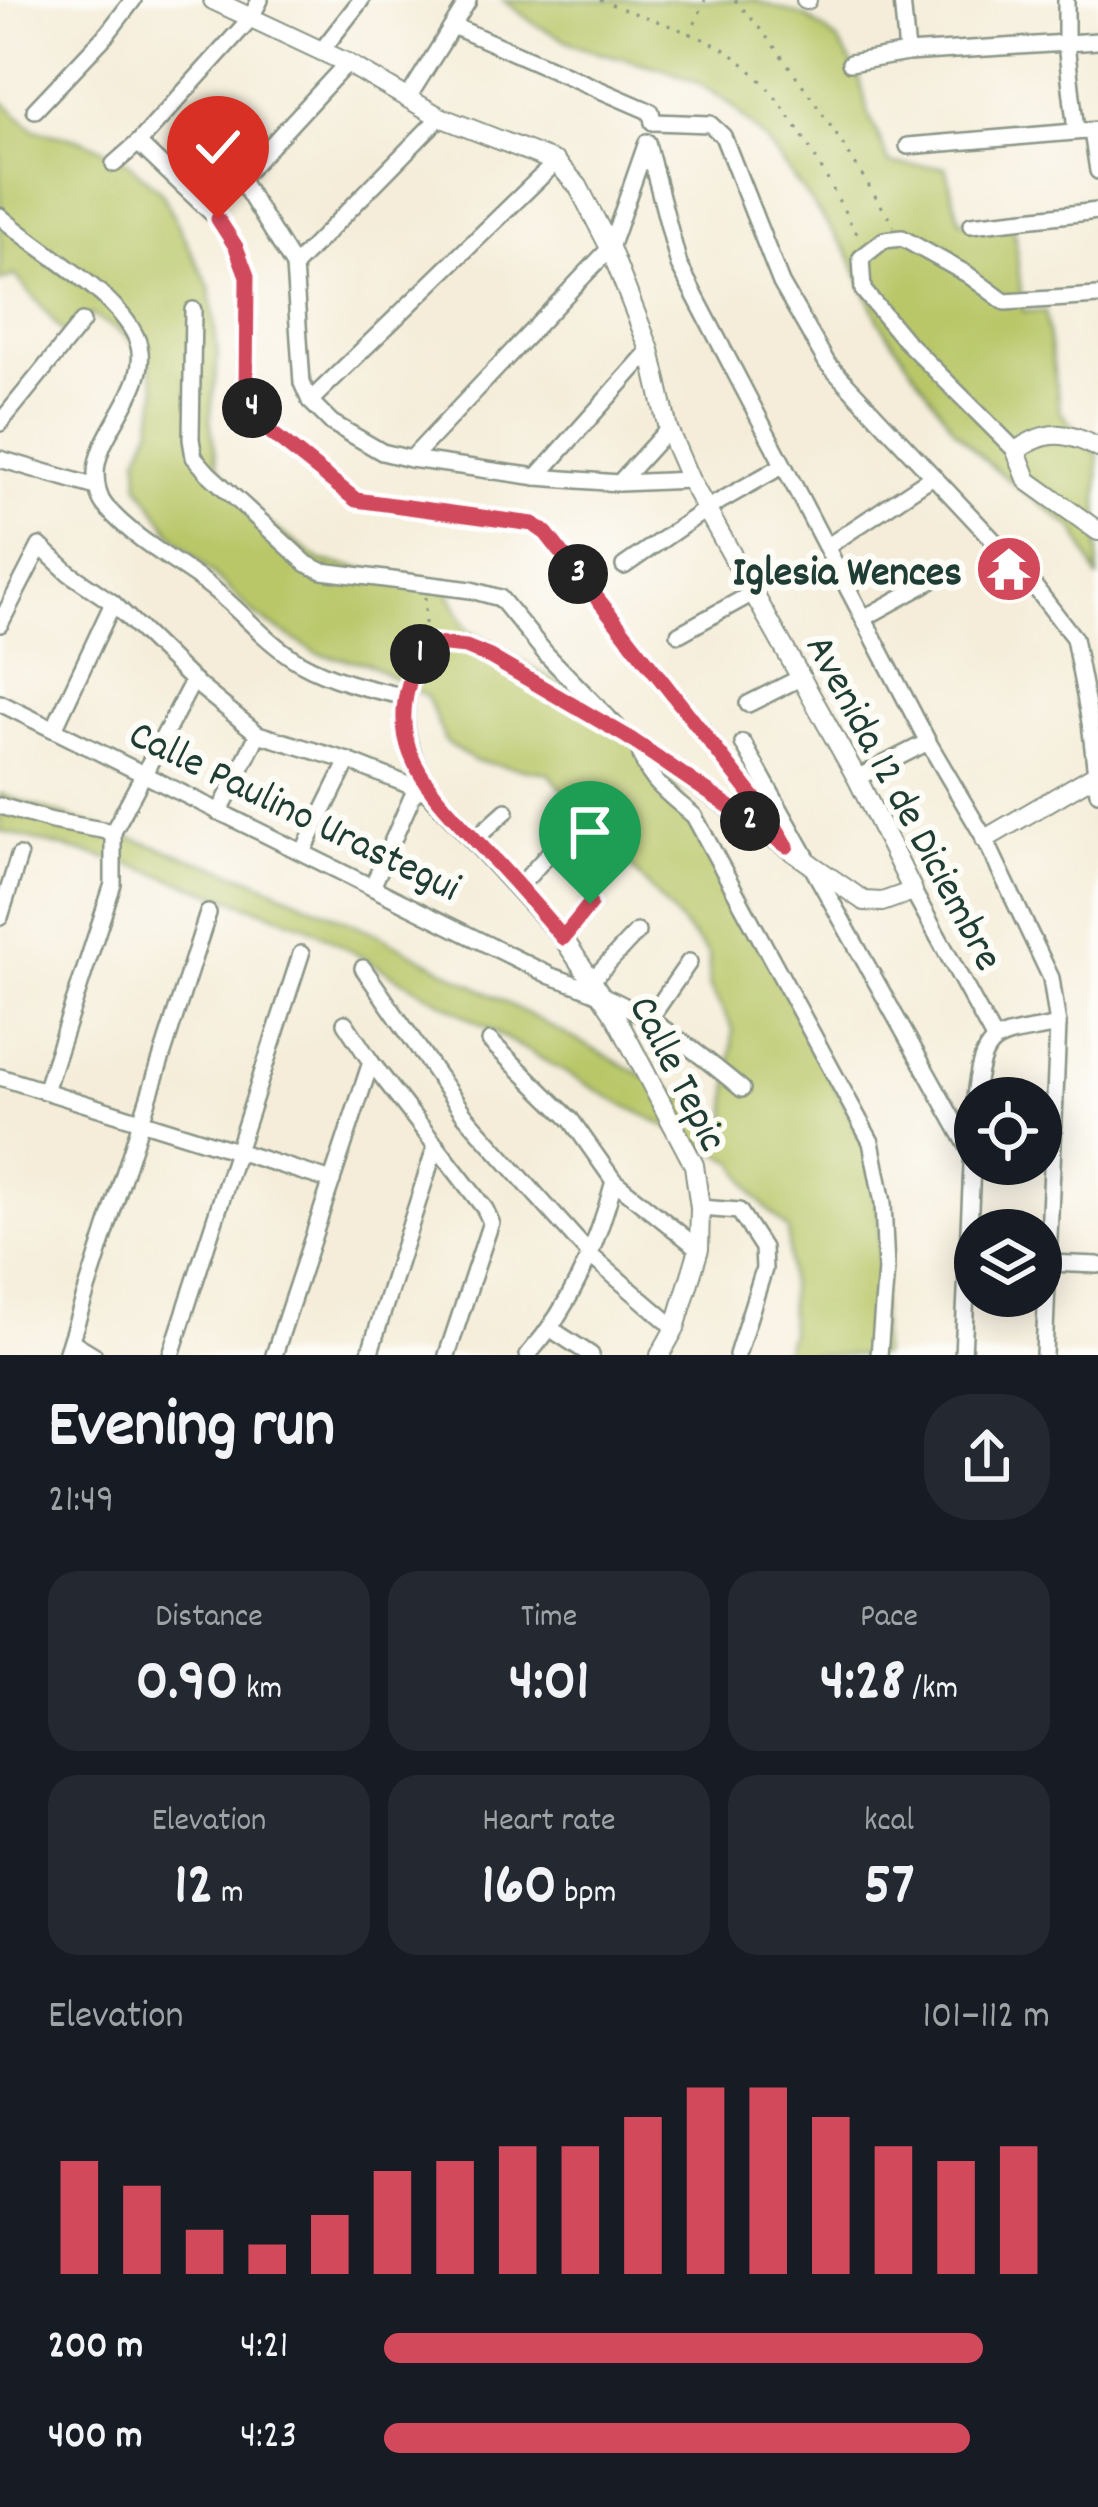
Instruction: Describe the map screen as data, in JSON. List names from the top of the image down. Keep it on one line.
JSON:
{"streets":{"street":["Avenida 12 de Diciembre","Calle Paulino Urastegui","Calle Tepic"]},"crossings":[["Calle Paulino Urastegui","Calle Tepic"]],"places":{"temple":["Iglesia Wences"]},"page":{"pins":["4","3","1","2"],"heading":["Evening run","21:49"],"stats":[["Distance","0.90 km"],["Time","4:01"],["Pace","4:28 /km"],["Elevation","12 m"],["Heart rate","160 bpm"],["kcal","57"]],"chart":["Elevation","101–112 m"],"list":[{"name":"200 m","note":"4:21"},{"name":"400 m","note":"4:23"}]}}
